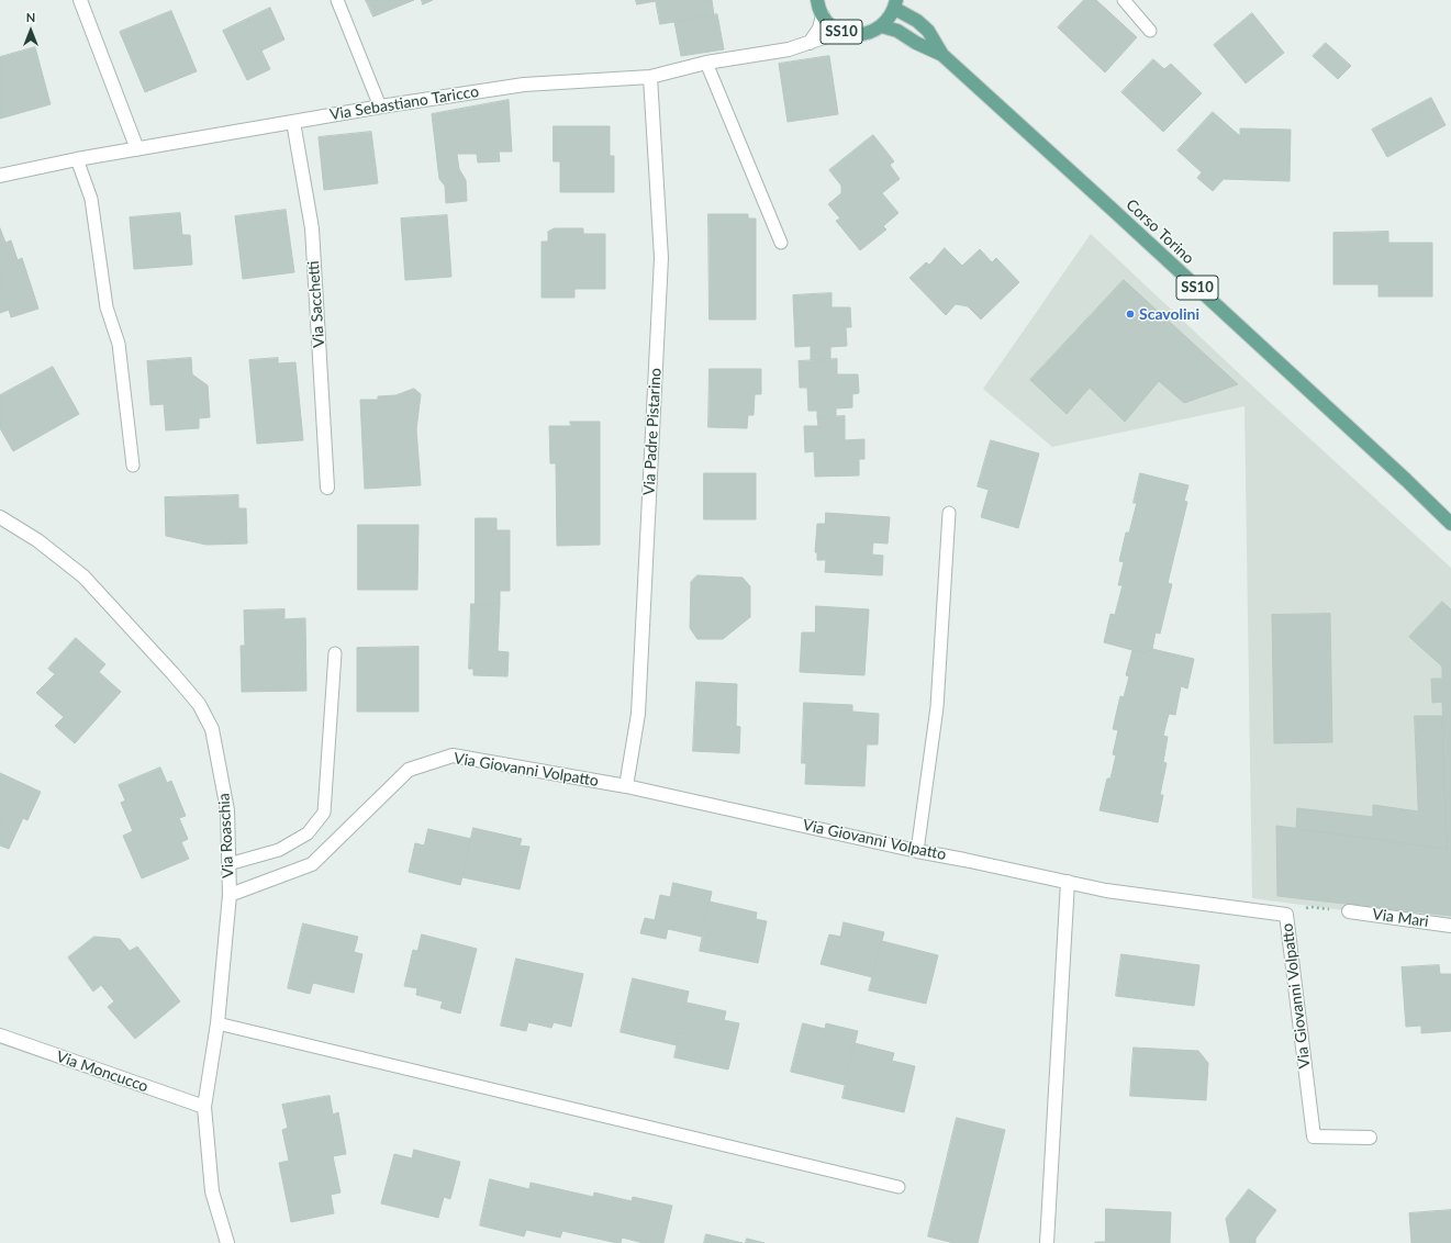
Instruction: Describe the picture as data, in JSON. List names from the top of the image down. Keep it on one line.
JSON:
{"streets":{"main road":["SS10","Corso Torino"],"street":["Via Sebastiano Taricco","Via Sacchetti","Via Padre Pistarino","Via Giovanni Volpatto","Via Roaschia","Via Mari","Via Moncucco"]},"crossings":[["SS10","Via Sebastiano Taricco"],["SS10","Corso Torino"],["Via Sebastiano Taricco","Via Sacchetti"],["Via Sebastiano Taricco","Via Padre Pistarino"],["Via Padre Pistarino","Via Giovanni Volpatto"],["Via Giovanni Volpatto","Via Roaschia"],["Via Roaschia","Via Moncucco"]],"places":["Scavolini"],"north":"top"}
